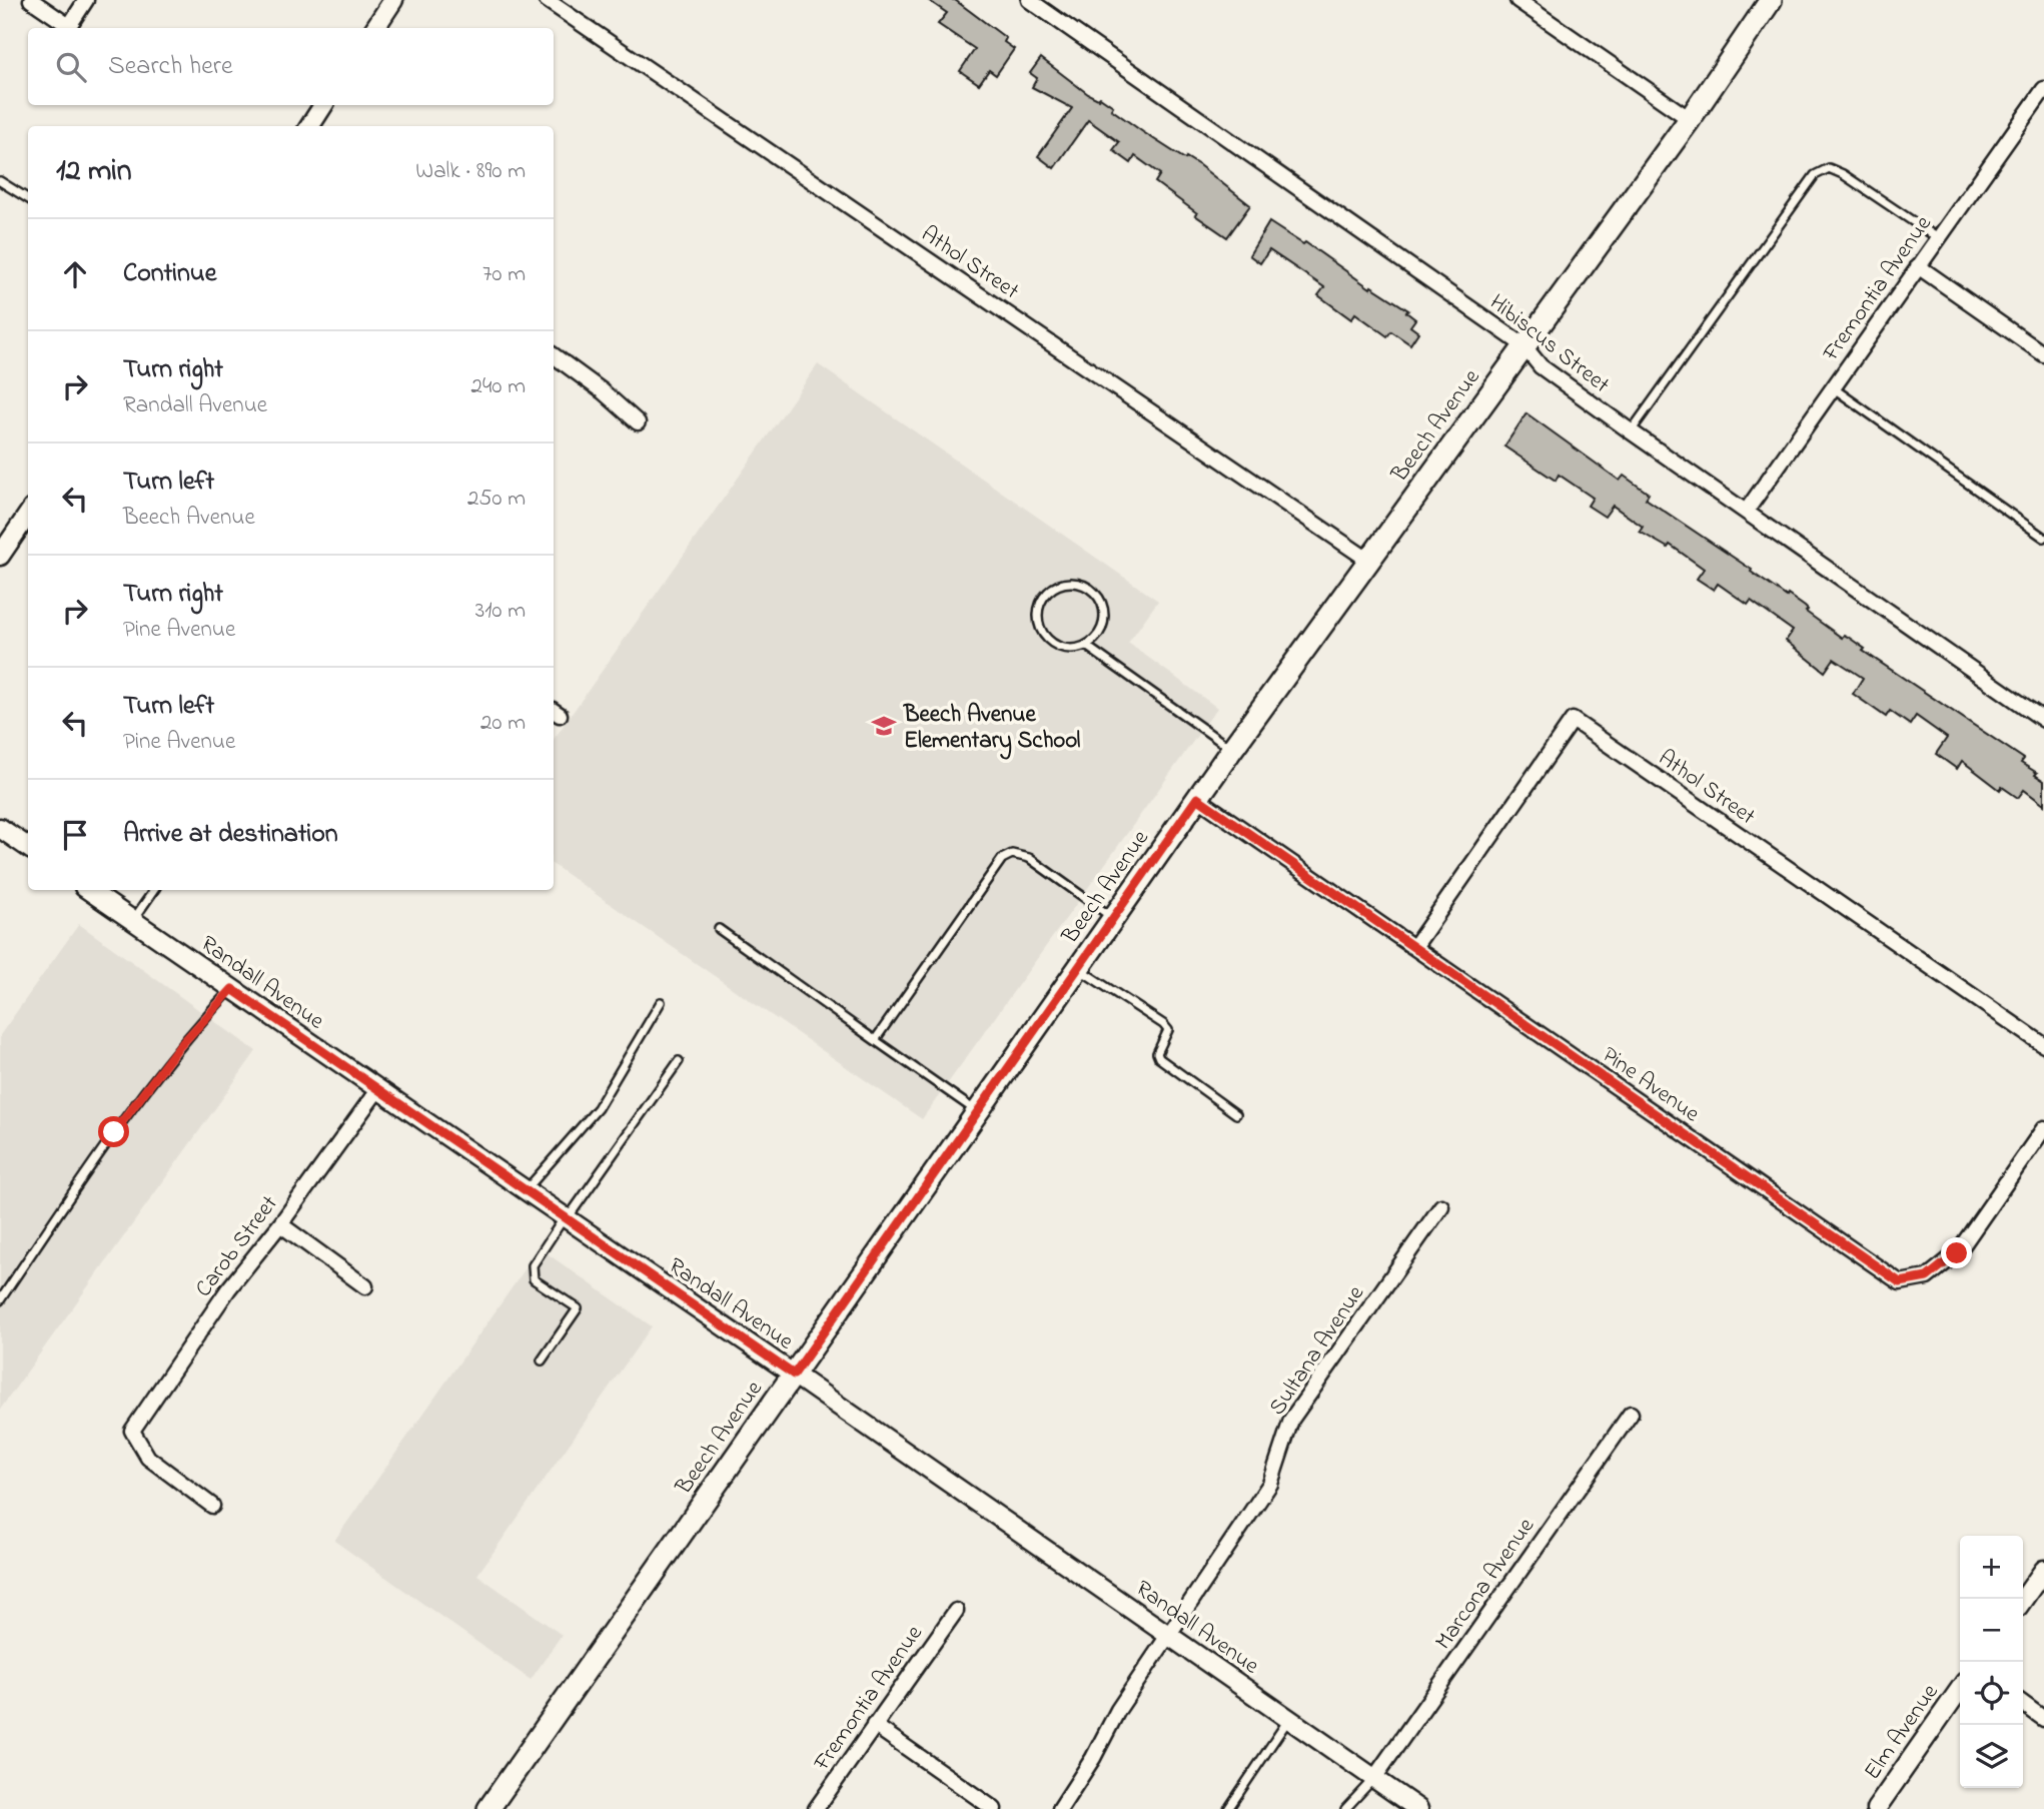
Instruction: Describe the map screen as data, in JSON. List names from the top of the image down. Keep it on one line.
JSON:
{"streets":{"main road":["Beech Avenue"],"street":["Athol Street","Fremontia Avenue","Hibiscus Street","Randall Avenue","Pine Avenue","Carob Street","Sultana Avenue","Marcona Avenue","Elm Avenue"]},"crossings":[["Athol Street","Beech Avenue"],["Athol Street","Pine Avenue"],["Fremontia Avenue","Hibiscus Street"],["Hibiscus Street","Beech Avenue"],["Beech Avenue","Randall Avenue"],["Beech Avenue","Pine Avenue"],["Randall Avenue","Carob Street"],["Randall Avenue","Sultana Avenue"],["Randall Avenue","Marcona Avenue"]],"places":{"school or university":["Beech Avenue Elementary School"]},"page":{"search":"Search here","heading":["12 min","Walk · 890 m"],"list":[["Continue","70 m"],["Turn right","Randall Avenue","240 m"],["Turn left","Beech Avenue","250 m"],["Turn right","Pine Avenue","310 m"],["Turn left","Pine Avenue","20 m"],"Arrive at destination"],"map_buttons":["+","−"]}}
